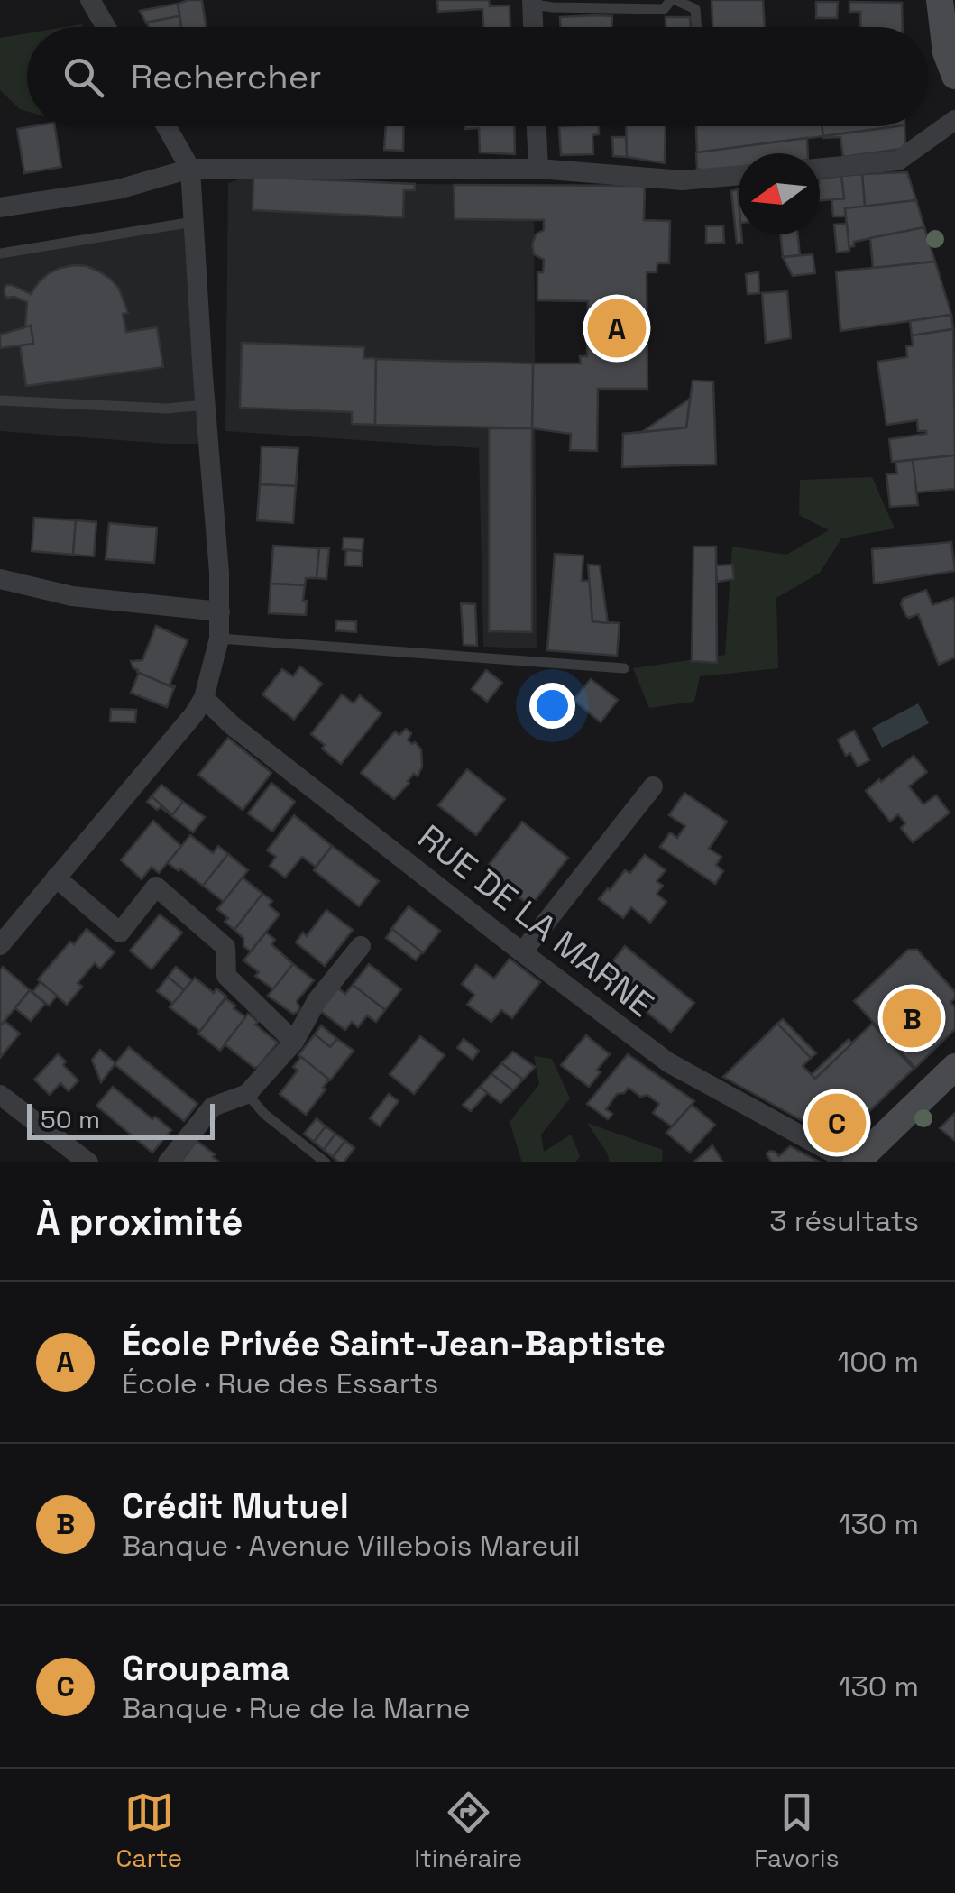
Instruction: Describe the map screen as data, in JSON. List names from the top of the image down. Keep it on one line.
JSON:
{"streets":{"street":["RUE DE LA MARNE"]},"scale_bar":"50 m","north":"left","page":{"search":"Rechercher","pins":["A","B","C"],"scale":"50 m","heading":["À proximité","3 résultats"],"list":[{"mark":"A","name":"École Privée Saint-Jean-Baptiste","note":"École · Rue des Essarts","value":"100 m"},{"mark":"B","name":"Crédit Mutuel","note":"Banque · Avenue Villebois Mareuil","value":"130 m"},{"mark":"C","name":"Groupama","note":"Banque · Rue de la Marne","value":"130 m"}],"nav":["Carte","Itinéraire","Favoris"]}}
